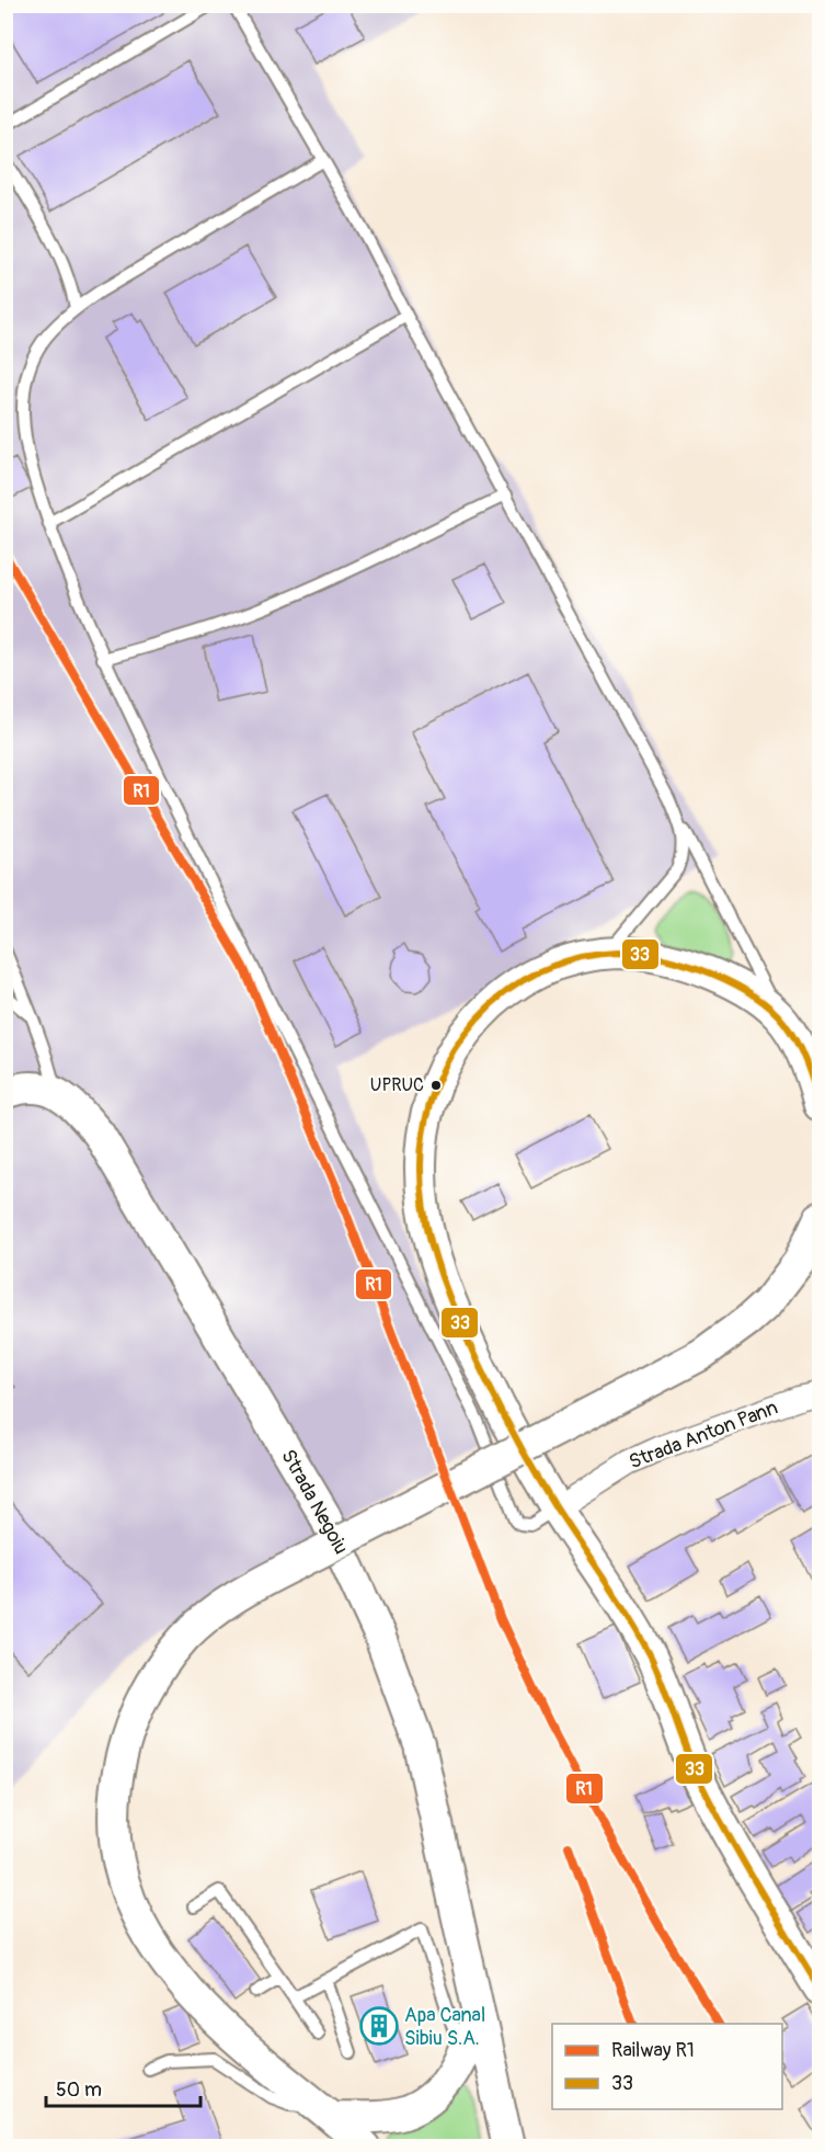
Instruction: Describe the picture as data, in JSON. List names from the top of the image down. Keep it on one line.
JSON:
{"streets":{"main road":["Strada Negoiu"],"street":["Strada Anton Pann"]},"places":{"other":["UPRUC"],"building":["Apa Canal Sibiu S.A."]},"lines":["rail line R1","transit line 33"],"legend":["Railway R1","33"],"scale_bar":"50 m"}
